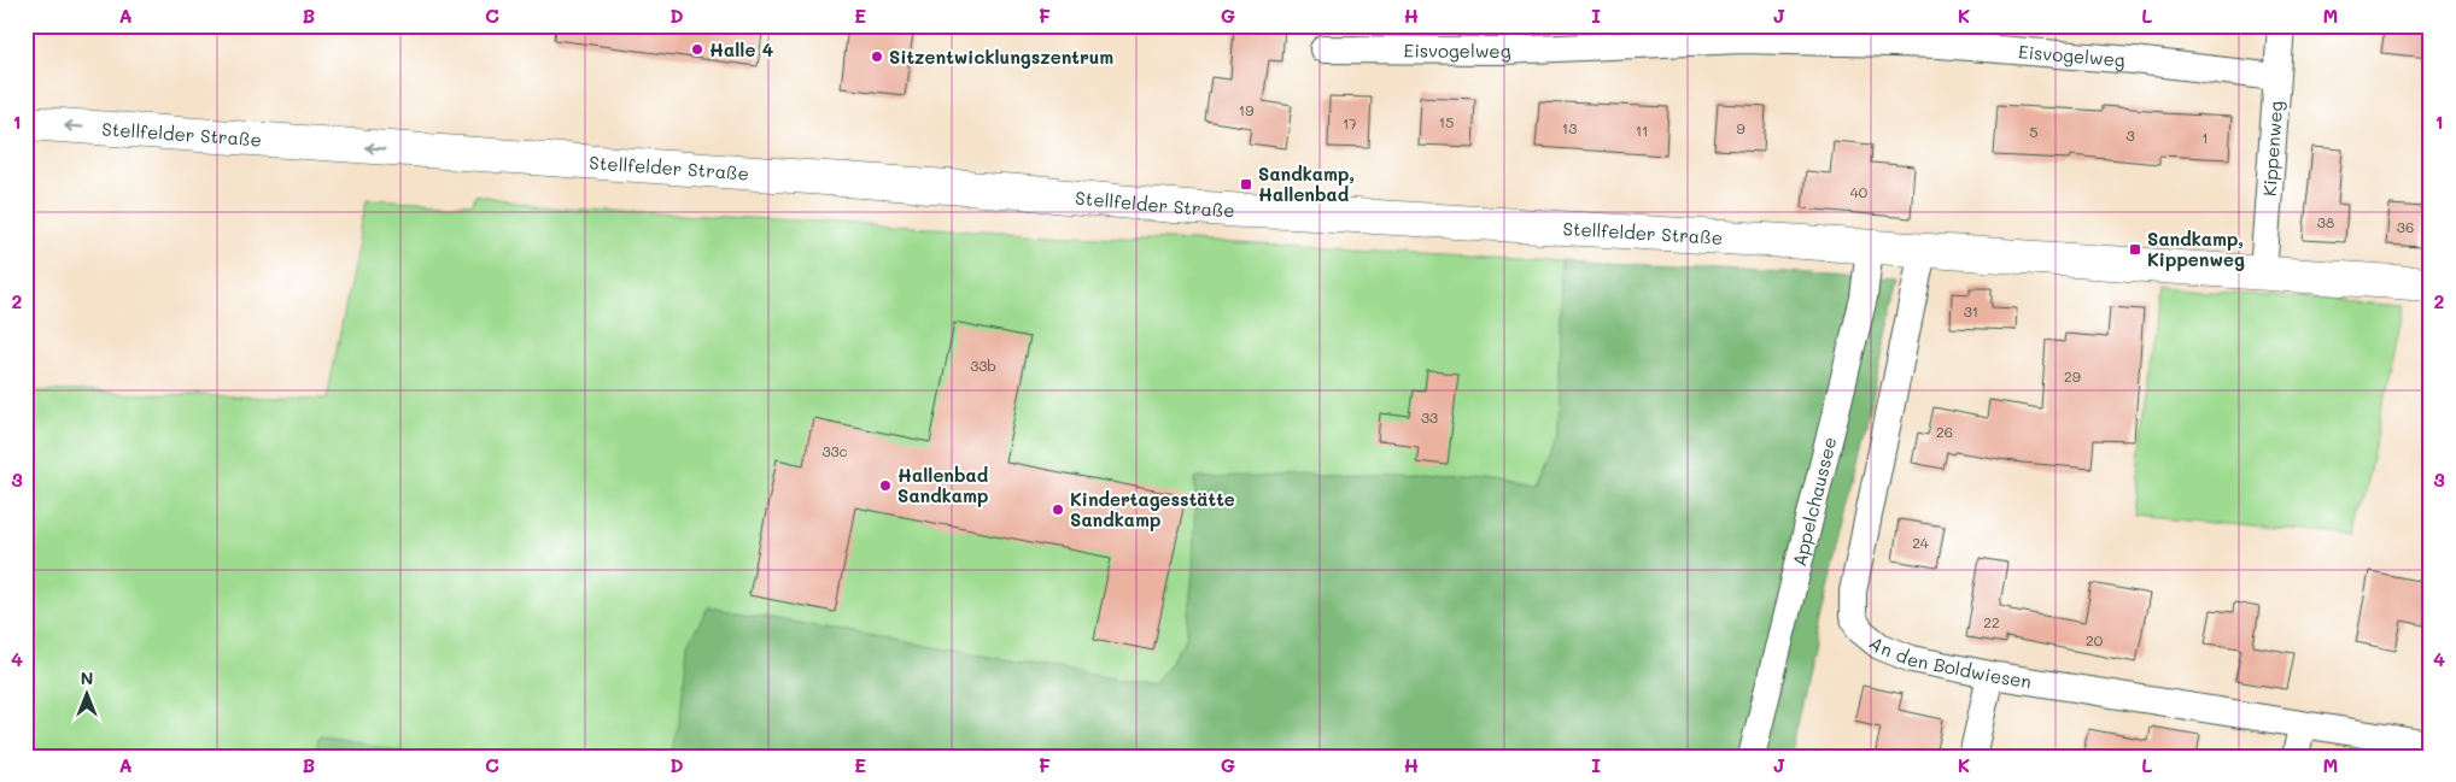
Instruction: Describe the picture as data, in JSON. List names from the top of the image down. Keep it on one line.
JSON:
{"streets":{"street":["Eisvogelweg","Stellfelder Straße","Kippenweg","Appelchaussee","An den Boldwiesen"]},"crossings":[["Eisvogelweg","Kippenweg"],["Stellfelder Straße","Kippenweg"],["Stellfelder Straße","Appelchaussee"],["Stellfelder Straße","An den Boldwiesen"]],"one_way":["Stellfelder Straße"],"places":{"other":["Halle 4","Sitzentwicklungszentrum","Hallenbad Sandkamp","Kindertagesstätte Sandkamp"],"transit":["Sandkamp, Hallenbad","Sandkamp, Kippenweg"]},"house_numbers":["19","15","17","13","9","11","5","3","1","40","38","36","31","33b","29","33","26","33c","24","22","20"],"north":"top","grid":{"columns":["A","B","C","D","E","F","G","H","I","J","K","L","M"],"rows":["1","2","3","4"]}}
